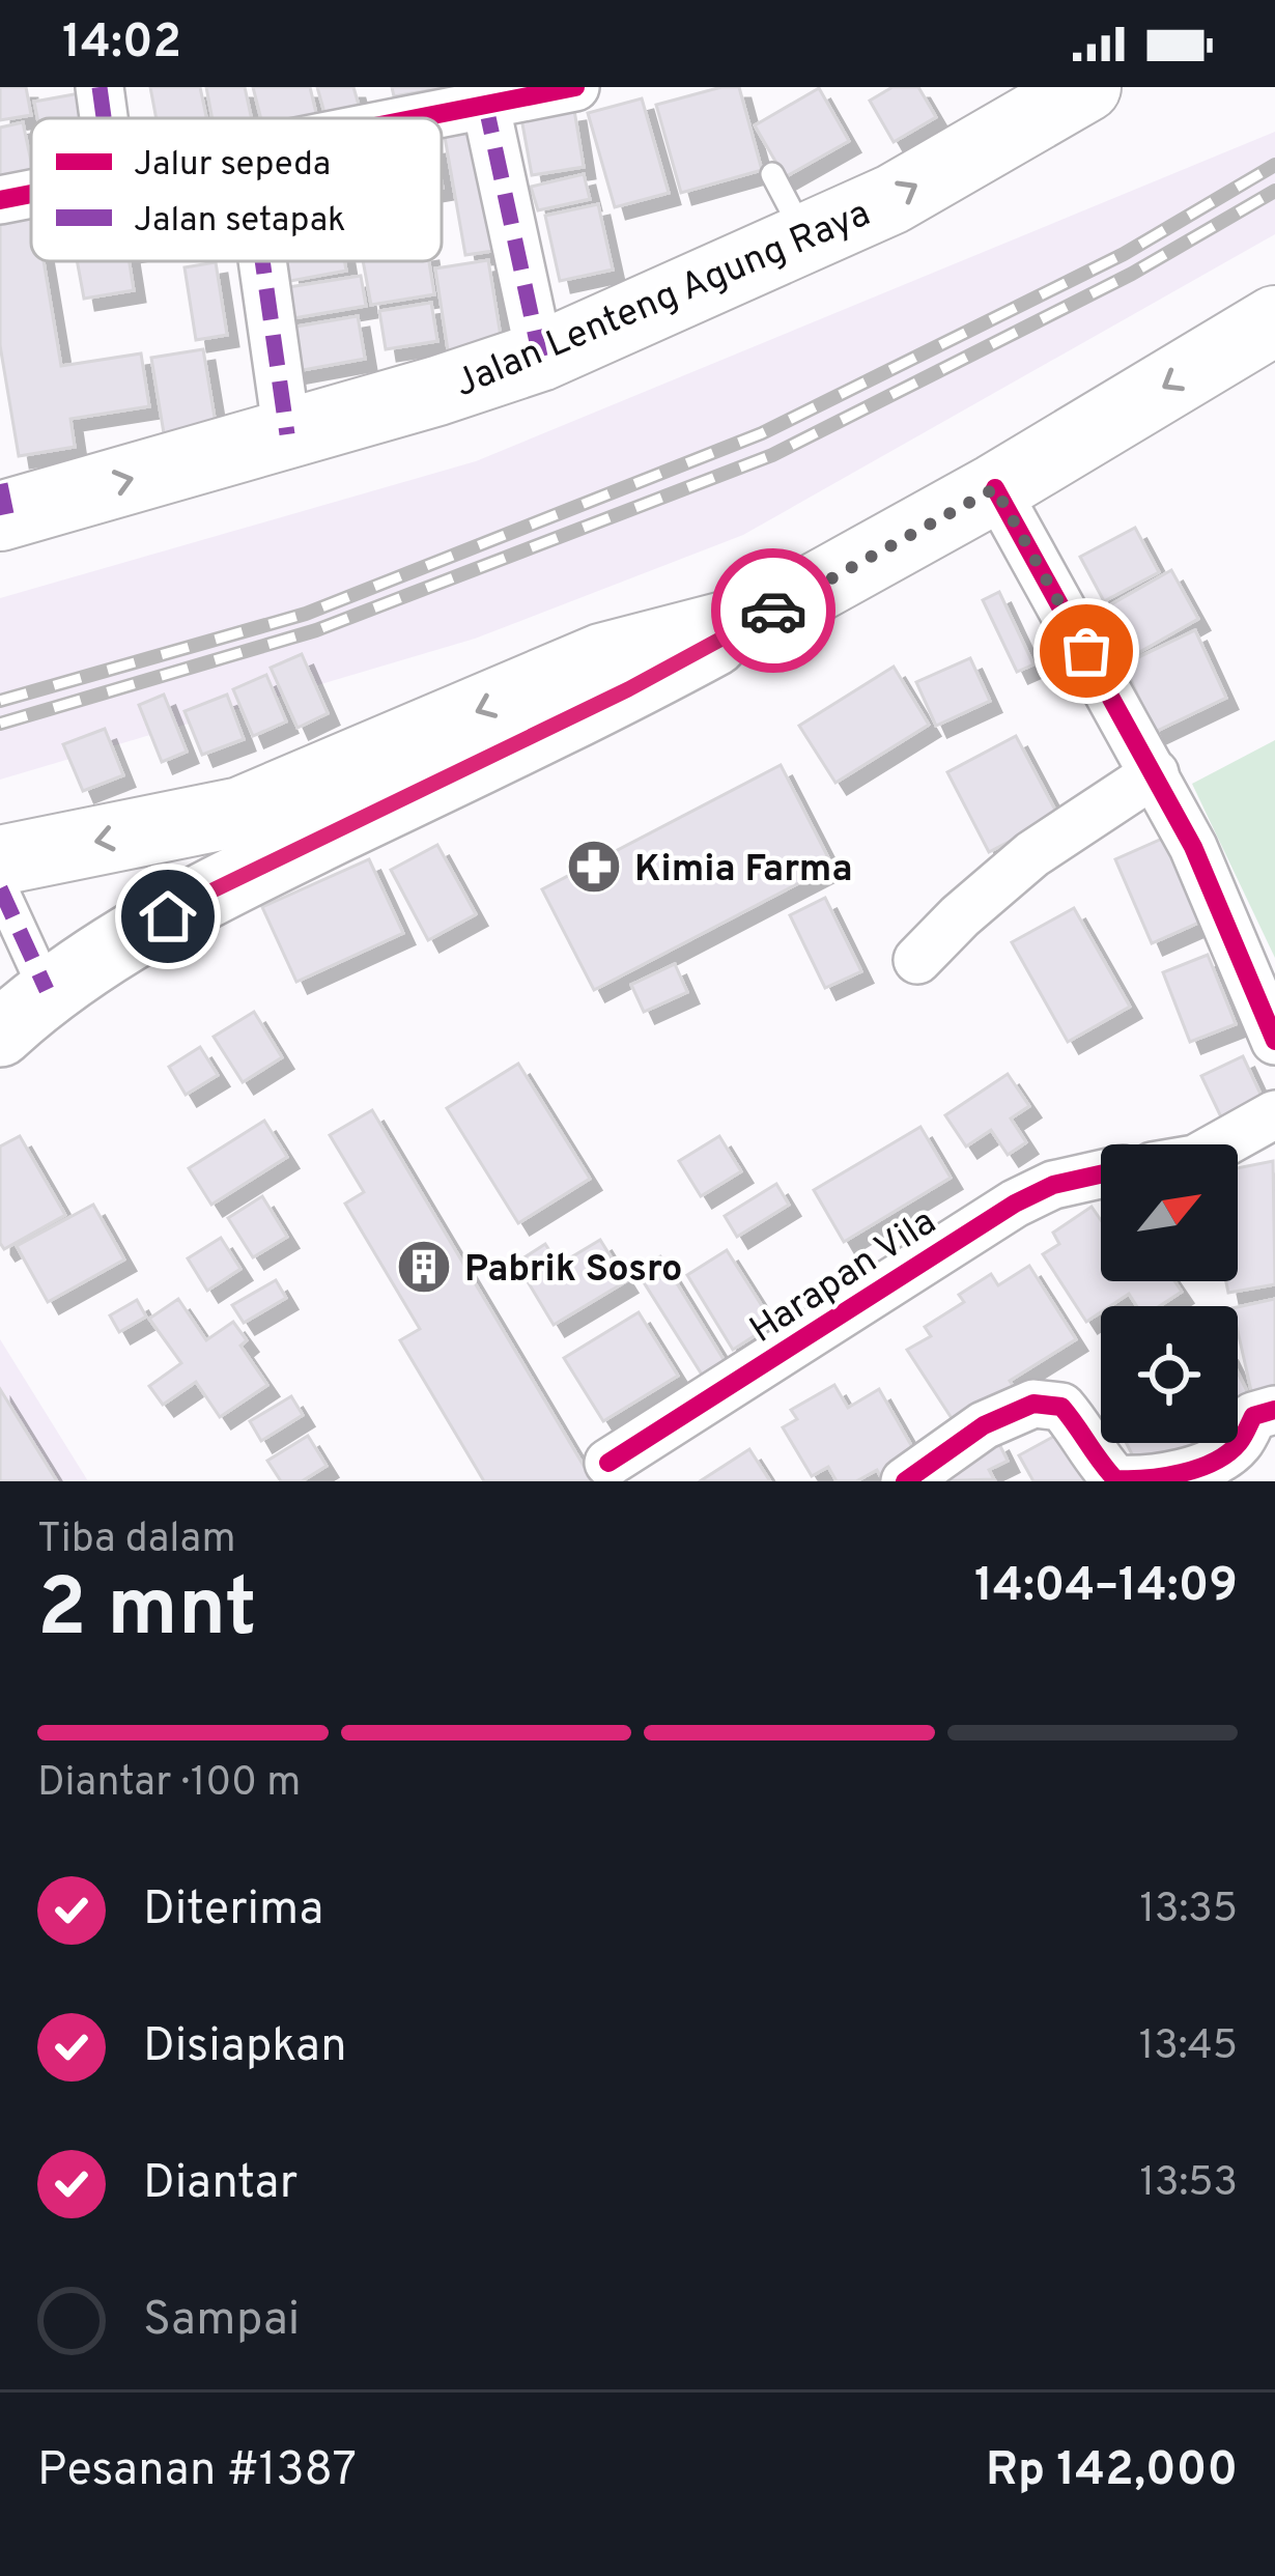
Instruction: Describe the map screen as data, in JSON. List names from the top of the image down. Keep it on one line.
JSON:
{"streets":{"main road":["Jalan Lenteng Agung Raya"],"street":["Harapan Vila"]},"places":{"pharmacy":["Kimia Farma"],"building":["Pabrik Sosro"]},"legend":["Jalur sepeda","Jalan setapak"],"north":"top right","page":{"status":"14:02","heading":["2 mnt","Tiba dalam","14:04–14:09"],"panel":["Pesanan #1387","Rp 142,000"],"bar":"Diantar · 100 m","list":[["Diterima","13:35"],["Disiapkan","13:45"],["Diantar","13:53"],"Sampai"]}}
